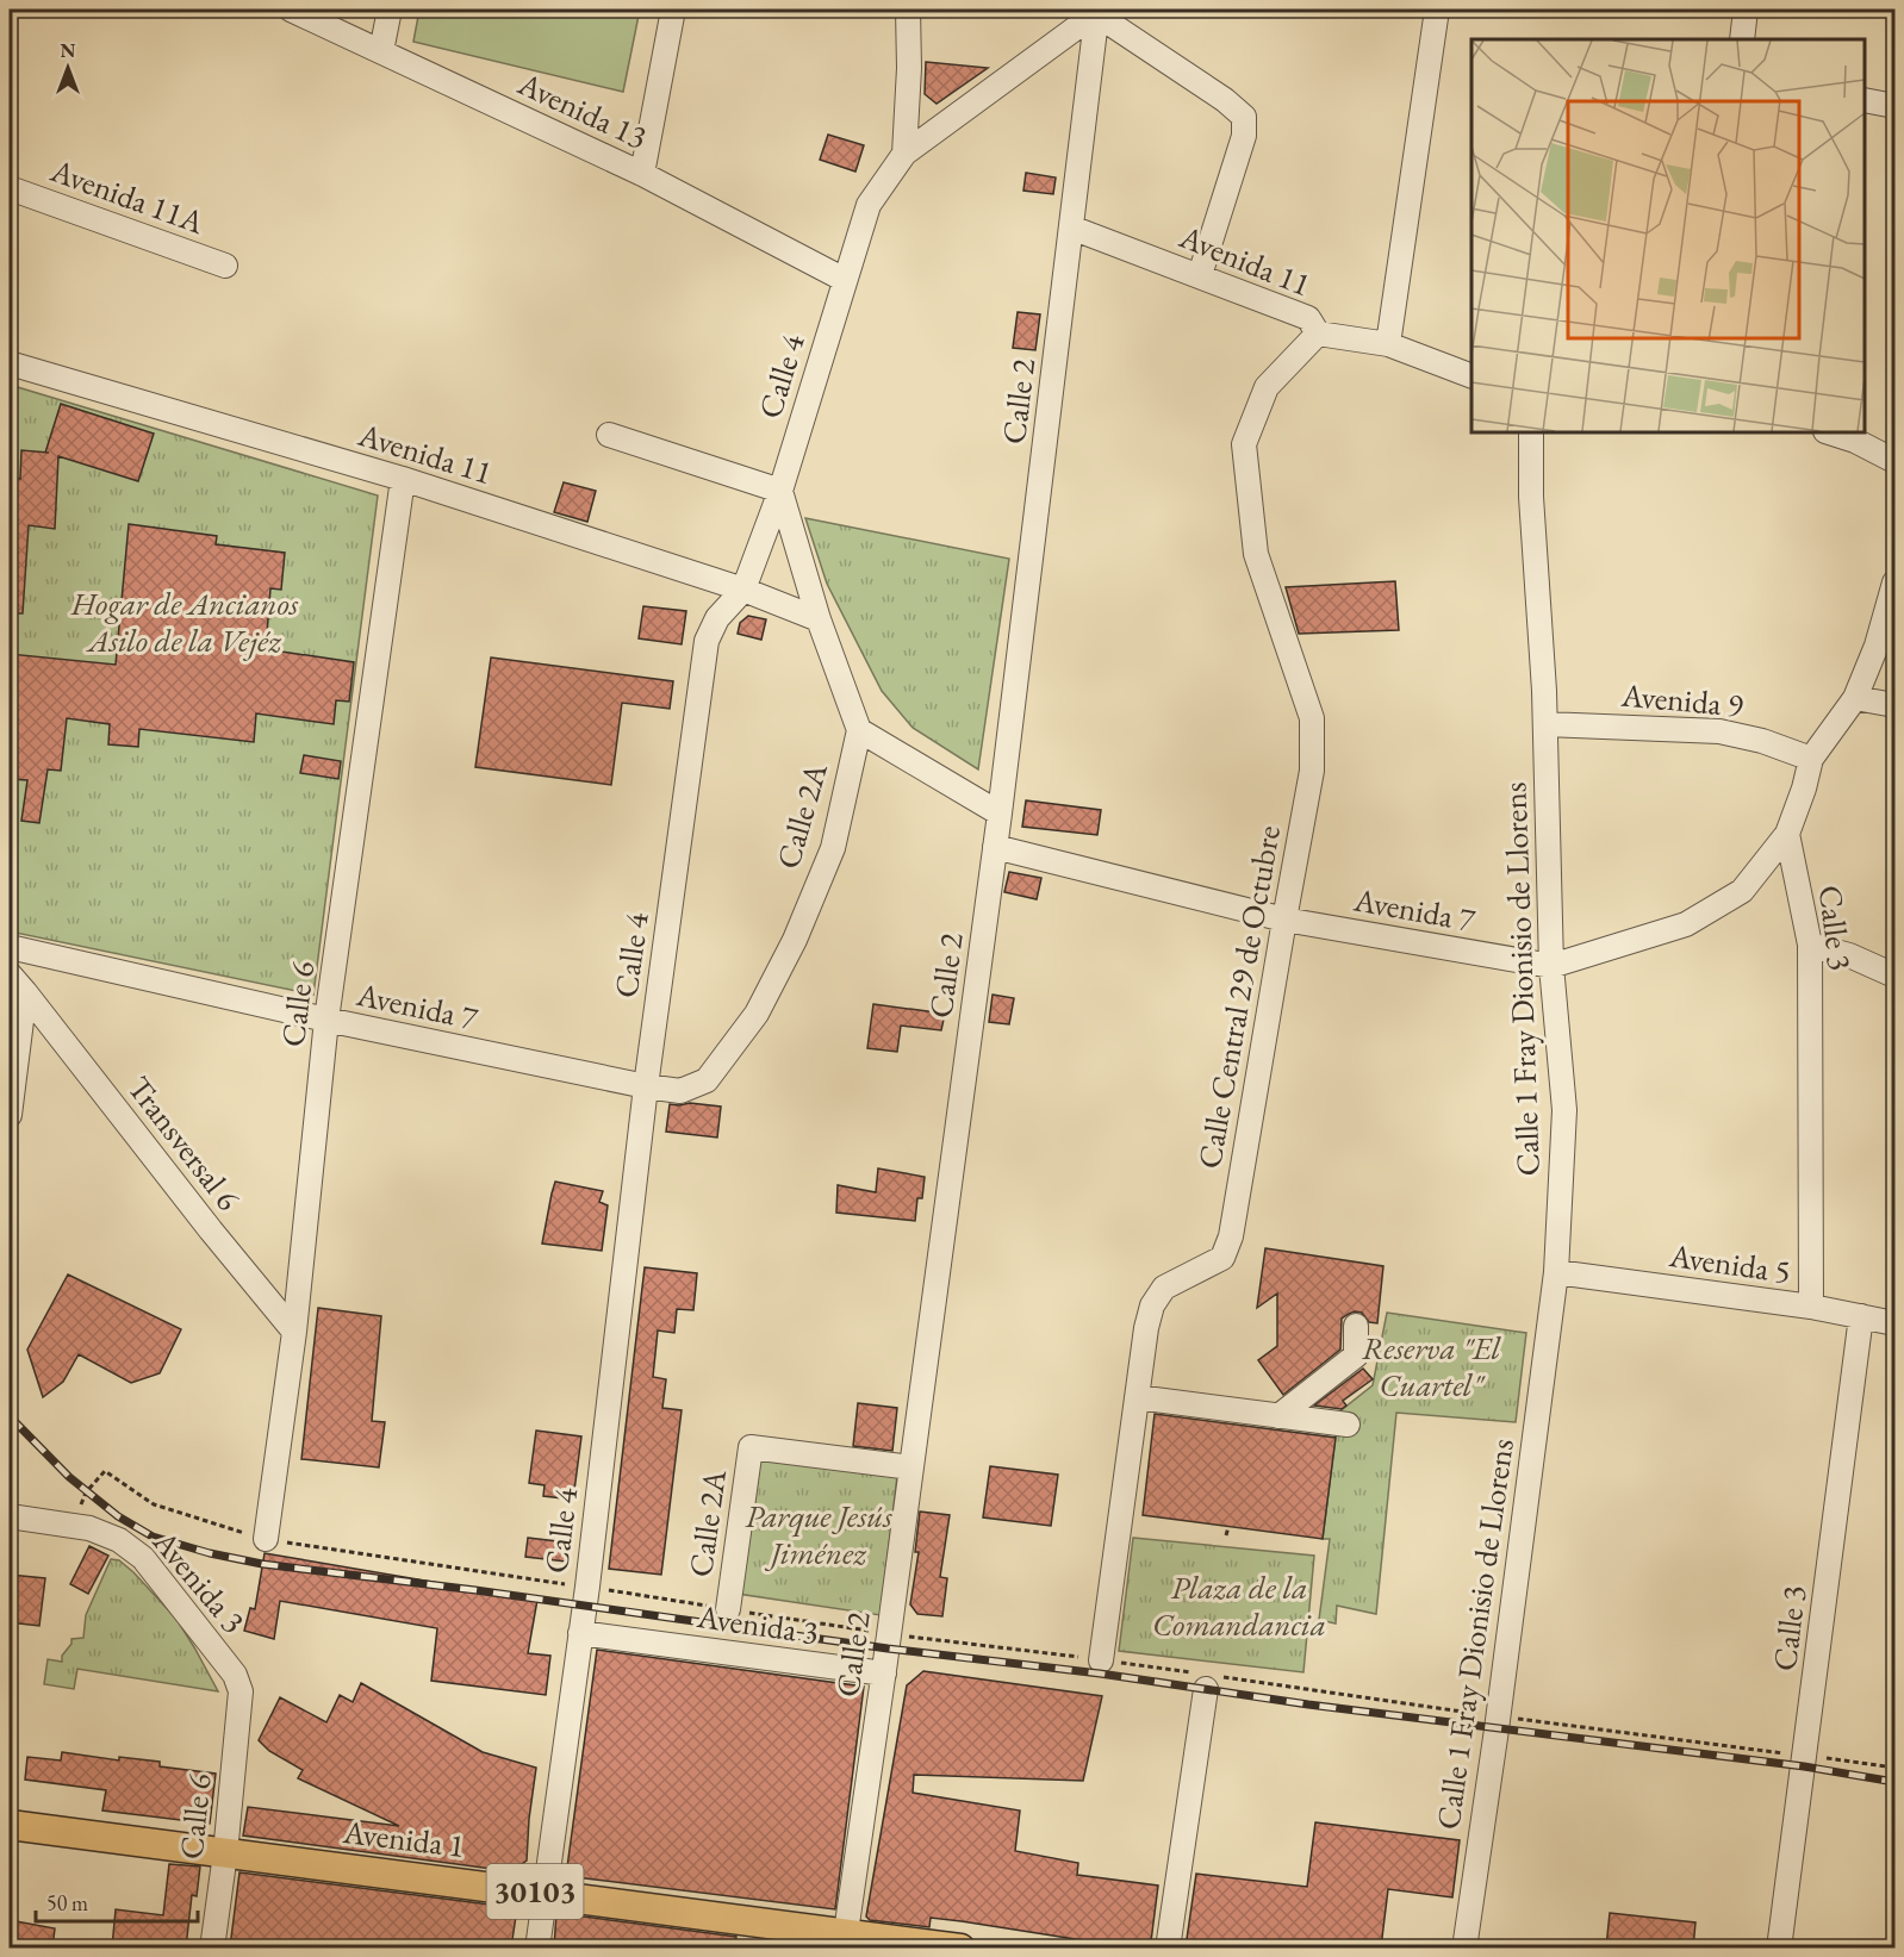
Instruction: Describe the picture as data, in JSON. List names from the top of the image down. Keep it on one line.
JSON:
{"streets":{"main road":["Avenida 1","30103"],"street":["Avenida 13","Avenida 11A","Avenida 11","Calle 4","Calle 2","Avenida 9","Calle 2A","Avenida 7","Calle 3","Calle 1 Fray Dionisio de Llorens","Calle Central 29 de Octubre","Calle 6","Transversal 6","Avenida 5","Avenida 3"]},"crossings":[["Avenida 13","Calle 4"],["Avenida 11","Calle 4"],["Avenida 11","Calle 2"],["Avenida 11","Calle 2A"],["Avenida 11","Calle Central 29 de Octubre"],["Avenida 11","Calle 6"],["Calle 4","Calle 2A"],["Calle 4","Avenida 7"],["Calle 4","Avenida 3"],["Calle 4","Avenida 1"],["Calle 2","Calle 2A"],["Calle 2","Avenida 7"],["Calle 2","Avenida 3"],["Calle 2","Avenida 1"],["Avenida 9","Calle 1 Fray Dionisio de Llorens"],["Calle 2A","Avenida 7"],["Avenida 7","Calle 3"],["Avenida 7","Calle 1 Fray Dionisio de Llorens"],["Avenida 7","Calle Central 29 de Octubre"],["Avenida 7","Calle 6"],["Calle 3","Avenida 5"],["Calle 1 Fray Dionisio de Llorens","Avenida 5"],["Calle 6","Transversal 6"],["Calle 6","Avenida 3"],["Calle 6","Avenida 1"]],"parks":["Hogar de Ancianos Asilo de la Vejéz","Reserva \"El Cuartel\"","Parque Jesús Jiménez","Plaza de la Comandancia"],"scale_bar":"50 m","north":"top"}
